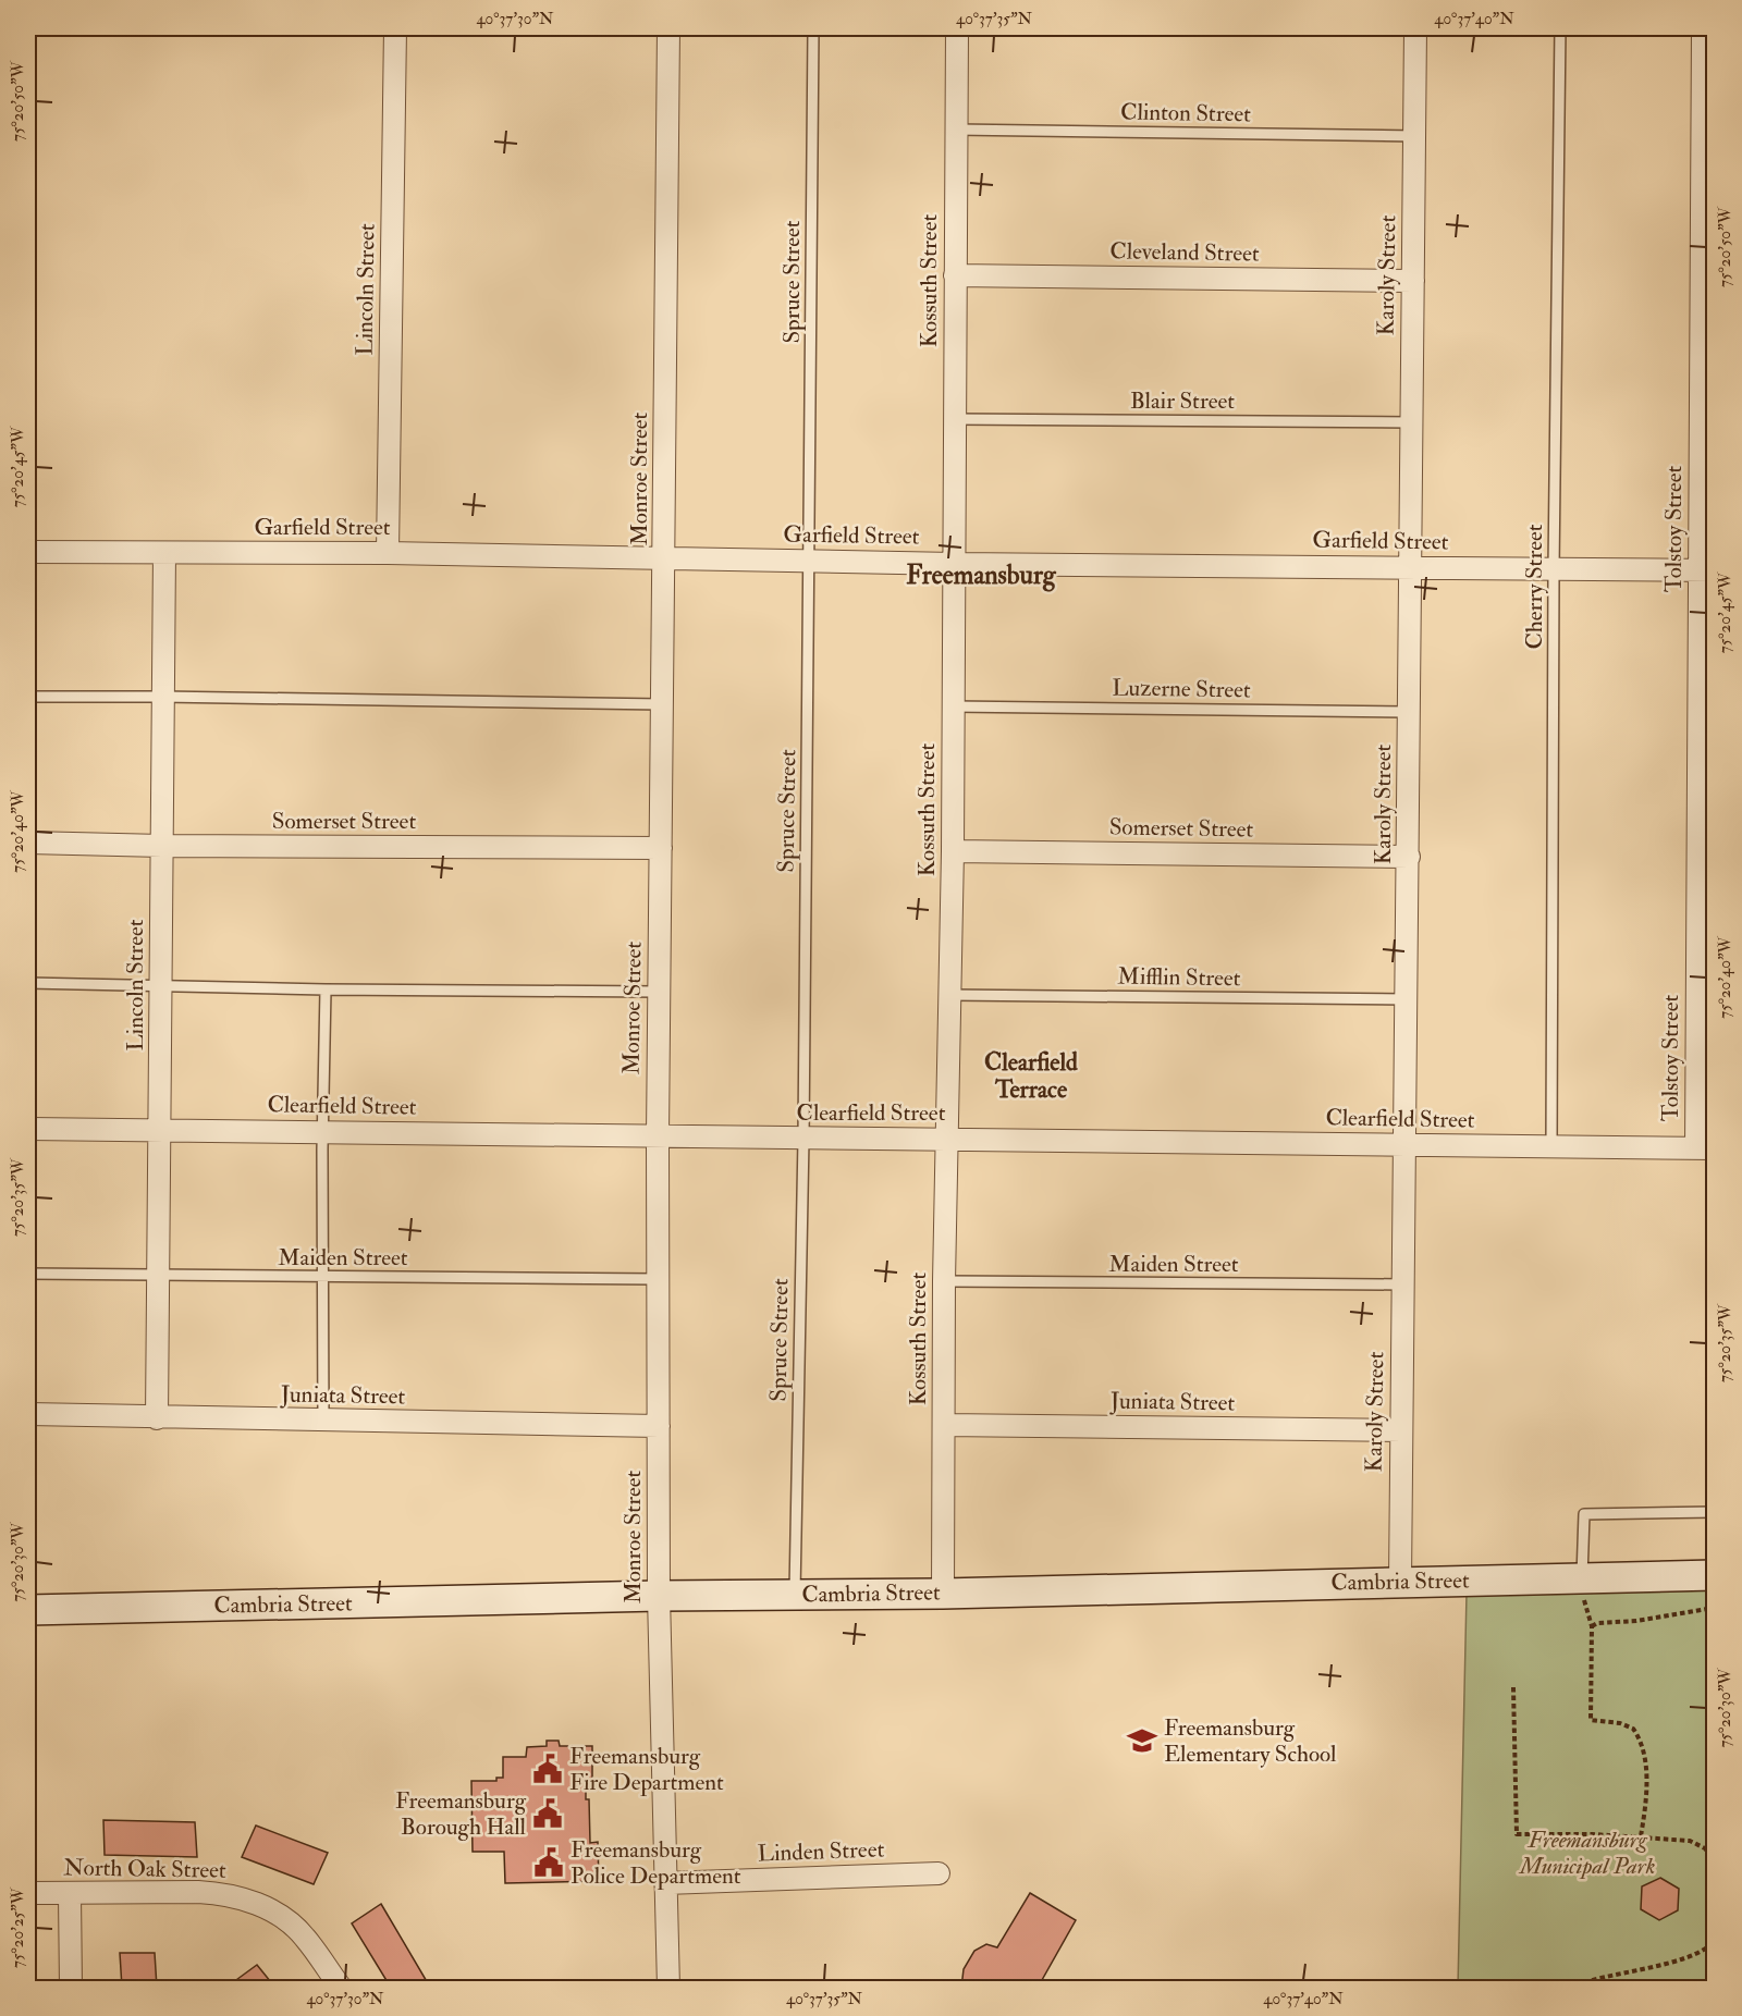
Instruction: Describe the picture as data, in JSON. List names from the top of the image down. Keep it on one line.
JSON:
{"streets":{"street":["Cleveland Street","Karoly Street","Kossuth Street","Lincoln Street","Monroe Street","Garfield Street","Tolstoy Street","Somerset Street","Clearfield Street","Juniata Street","Cambria Street","Linden Street","North Oak Street"],"lane":["Clinton Street","Spruce Street","Blair Street","Cherry Street","Luzerne Street","Mifflin Street","Maiden Street"]},"crossings":[["Clinton Street","Karoly Street"],["Clinton Street","Kossuth Street"],["Cleveland Street","Karoly Street"],["Cleveland Street","Kossuth Street"],["Karoly Street","Blair Street"],["Karoly Street","Garfield Street"],["Karoly Street","Luzerne Street"],["Karoly Street","Somerset Street"],["Karoly Street","Mifflin Street"],["Karoly Street","Clearfield Street"],["Karoly Street","Maiden Street"],["Karoly Street","Juniata Street"],["Karoly Street","Cambria Street"],["Kossuth Street","Blair Street"],["Kossuth Street","Garfield Street"],["Kossuth Street","Luzerne Street"],["Kossuth Street","Somerset Street"],["Kossuth Street","Mifflin Street"],["Kossuth Street","Clearfield Street"],["Kossuth Street","Maiden Street"],["Kossuth Street","Juniata Street"],["Kossuth Street","Cambria Street"],["Spruce Street","Garfield Street"],["Spruce Street","Clearfield Street"],["Spruce Street","Cambria Street"],["Lincoln Street","Garfield Street"],["Lincoln Street","Somerset Street"],["Lincoln Street","Clearfield Street"],["Lincoln Street","Maiden Street"],["Lincoln Street","Juniata Street"],["Monroe Street","Garfield Street"],["Monroe Street","Somerset Street"],["Monroe Street","Clearfield Street"],["Monroe Street","Maiden Street"],["Monroe Street","Juniata Street"],["Monroe Street","Cambria Street"],["Monroe Street","Linden Street"],["Garfield Street","Tolstoy Street"],["Garfield Street","Cherry Street"],["Tolstoy Street","Clearfield Street"],["Cherry Street","Clearfield Street"]],"districts":["Freemansburg","Clearfield Terrace"],"parks":["Freemansburg Municipal Park"],"places":{"school or university":["Freemansburg Elementary School"],"public building":["Freemansburg Fire Department","Freemansburg Borough Hall","Freemansburg Police Department"]},"coordinates":["40°37'30\"N","40°37'35\"N","40°37'40\"N","75°20'50\"W","75°20'45\"W","75°20'40\"W","75°20'35\"W","75°20'30\"W","75°20'25\"W"]}
